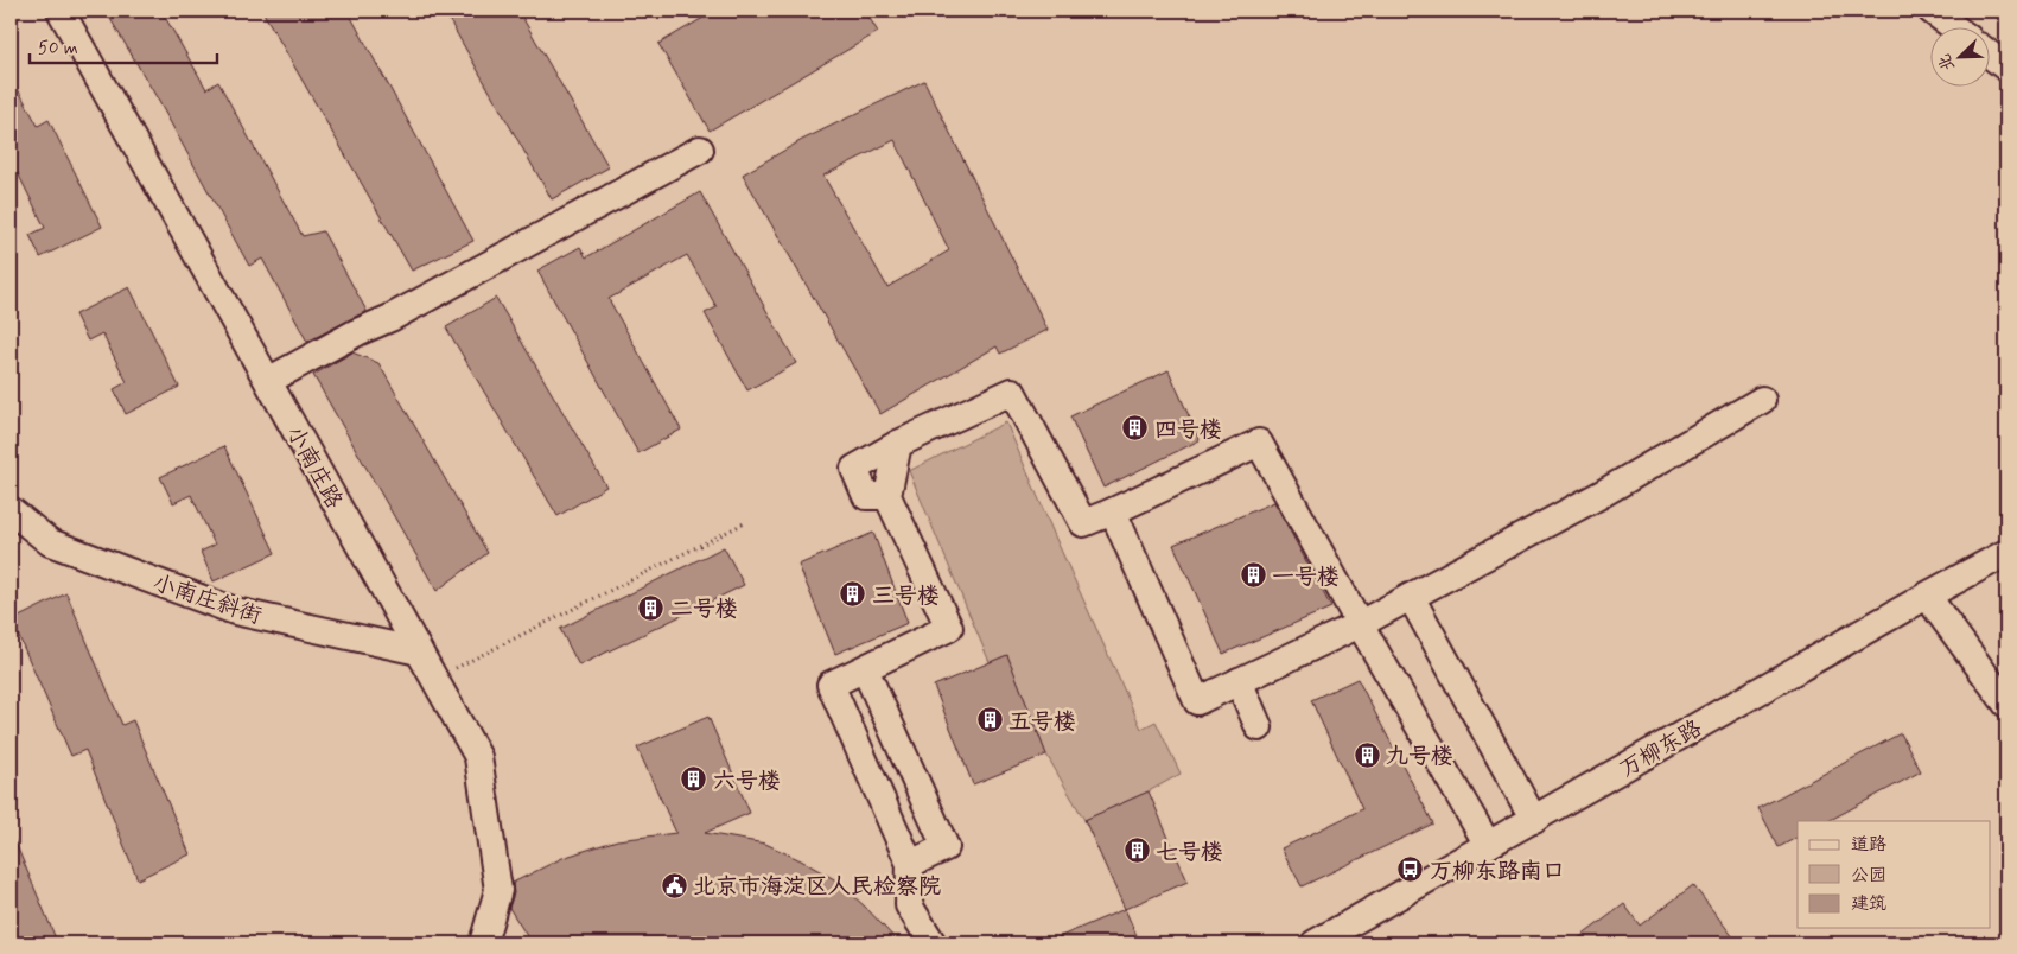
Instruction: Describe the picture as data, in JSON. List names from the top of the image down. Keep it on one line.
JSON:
{"streets":{"street":["小南庄路","小南庄斜街","万柳东路"]},"crossings":[["小南庄路","小南庄斜街"]],"places":{"building":["四号楼","一号楼","三号楼","二号楼","五号楼","九号楼","六号楼","七号楼"],"bus stop":["万柳东路南口"],"public building":["北京市海淀区人民检察院"]},"legend":["道路","公园","建筑"],"scale_bar":"50 m","north":"bottom left"}
